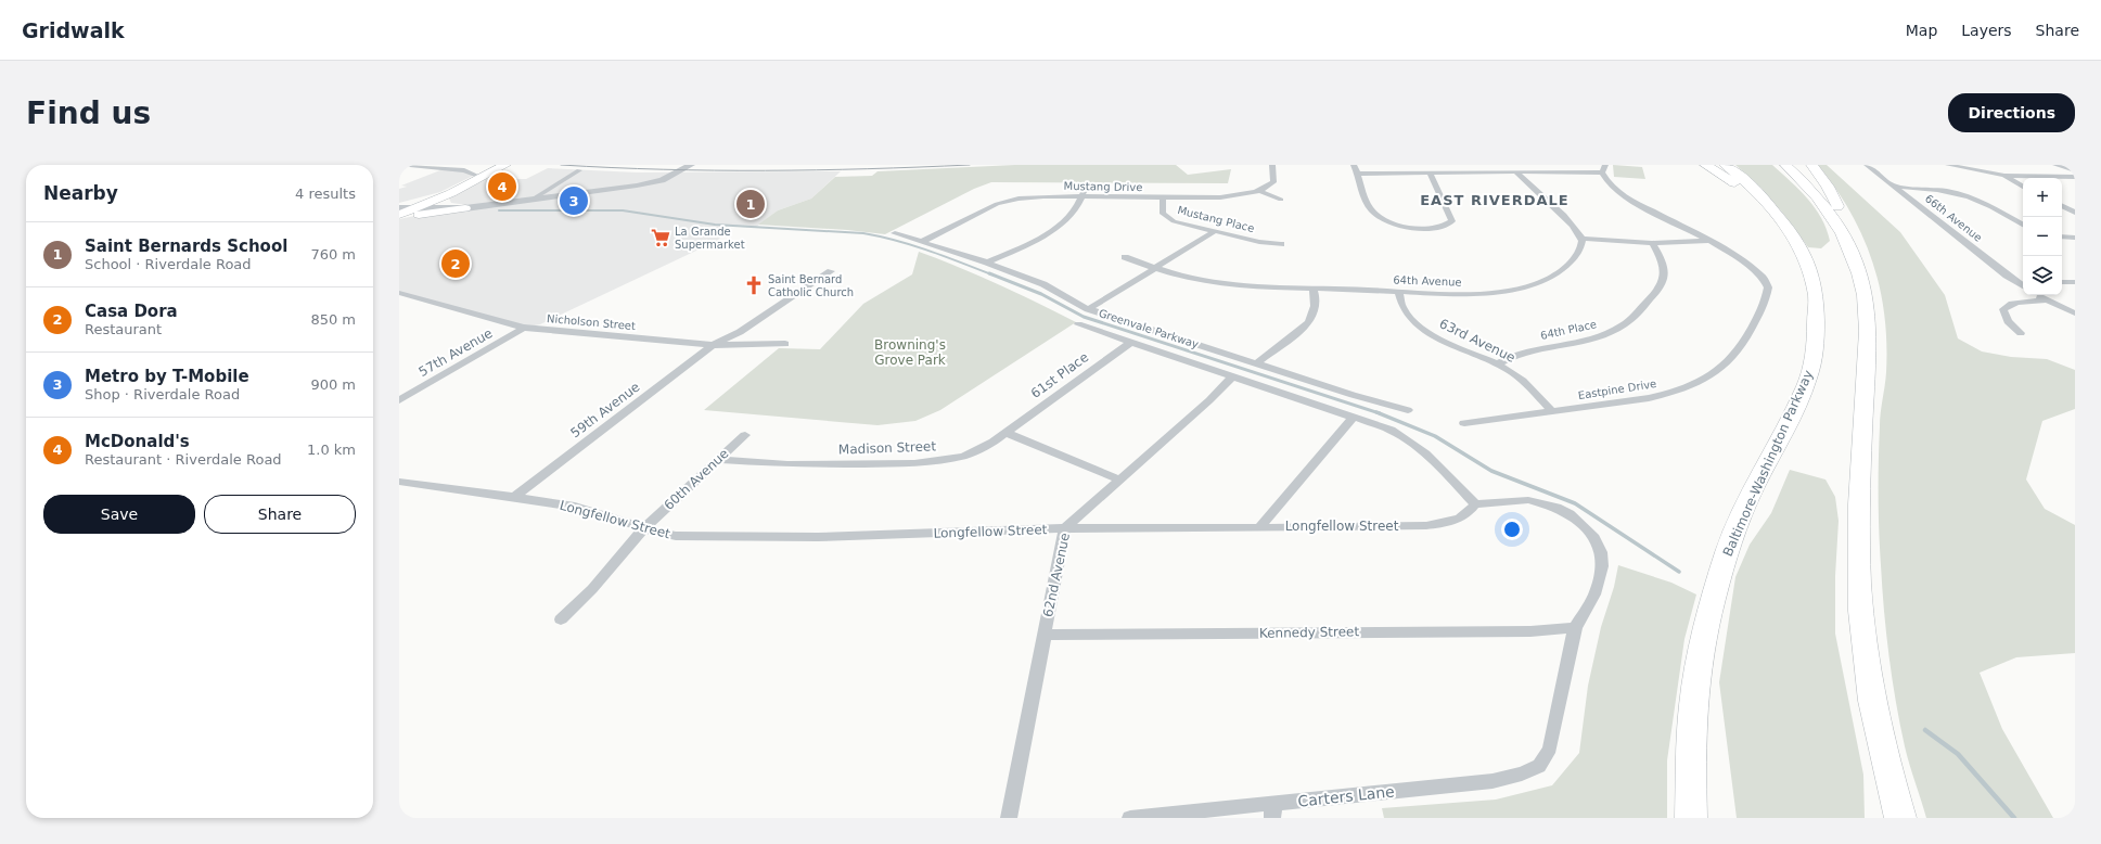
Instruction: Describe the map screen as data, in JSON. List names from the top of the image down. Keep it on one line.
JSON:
{"streets":{"highway":["Baltimore-Washington Parkway"],"street":["Mustang Drive","66th Avenue","Mustang Place","64th Avenue","Nicholson Street","Greenvale Parkway","64th Place","63rd Avenue","57th Avenue","61st Place","Eastpine Drive","59th Avenue","Madison Street","60th Avenue","Longfellow Street","62nd Avenue","Kennedy Street","Carters Lane"]},"crossings":[["Mustang Drive","Mustang Place"],["Mustang Drive","Greenvale Parkway"],["64th Avenue","63rd Avenue"],["Nicholson Street","57th Avenue"],["Nicholson Street","59th Avenue"],["Greenvale Parkway","61st Place"],["Greenvale Parkway","Longfellow Street"],["Greenvale Parkway","62nd Avenue"],["64th Place","63rd Avenue"],["63rd Avenue","Eastpine Drive"],["61st Place","Madison Street"],["59th Avenue","Longfellow Street"],["Madison Street","60th Avenue"],["60th Avenue","Longfellow Street"],["Longfellow Street","62nd Avenue"],["62nd Avenue","Kennedy Street"],["Kennedy Street","Carters Lane"]],"districts":["EAST RIVERDALE"],"parks":["Browning's Grove Park"],"places":{"supermarket":["La Grande Supermarket"],"church":["Saint Bernard Catholic Church"]},"page":{"header":"Gridwalk","nav":["Map","Layers","Share"],"buttons":["Directions",["Save","Share"]],"title":"Find us","heading":["Nearby","4 results"],"pins":["4","3","1","2"],"map_buttons":["+","−"],"list":[{"mark":"1","name":"Saint Bernards School","note":"School · Riverdale Road","value":"760 m"},{"mark":"2","name":"Casa Dora","note":"Restaurant","value":"850 m"},{"mark":"3","name":"Metro by T-Mobile","note":"Shop · Riverdale Road","value":"900 m"},{"mark":"4","name":"McDonald's","note":"Restaurant · Riverdale Road","value":"1.0 km"}]}}
